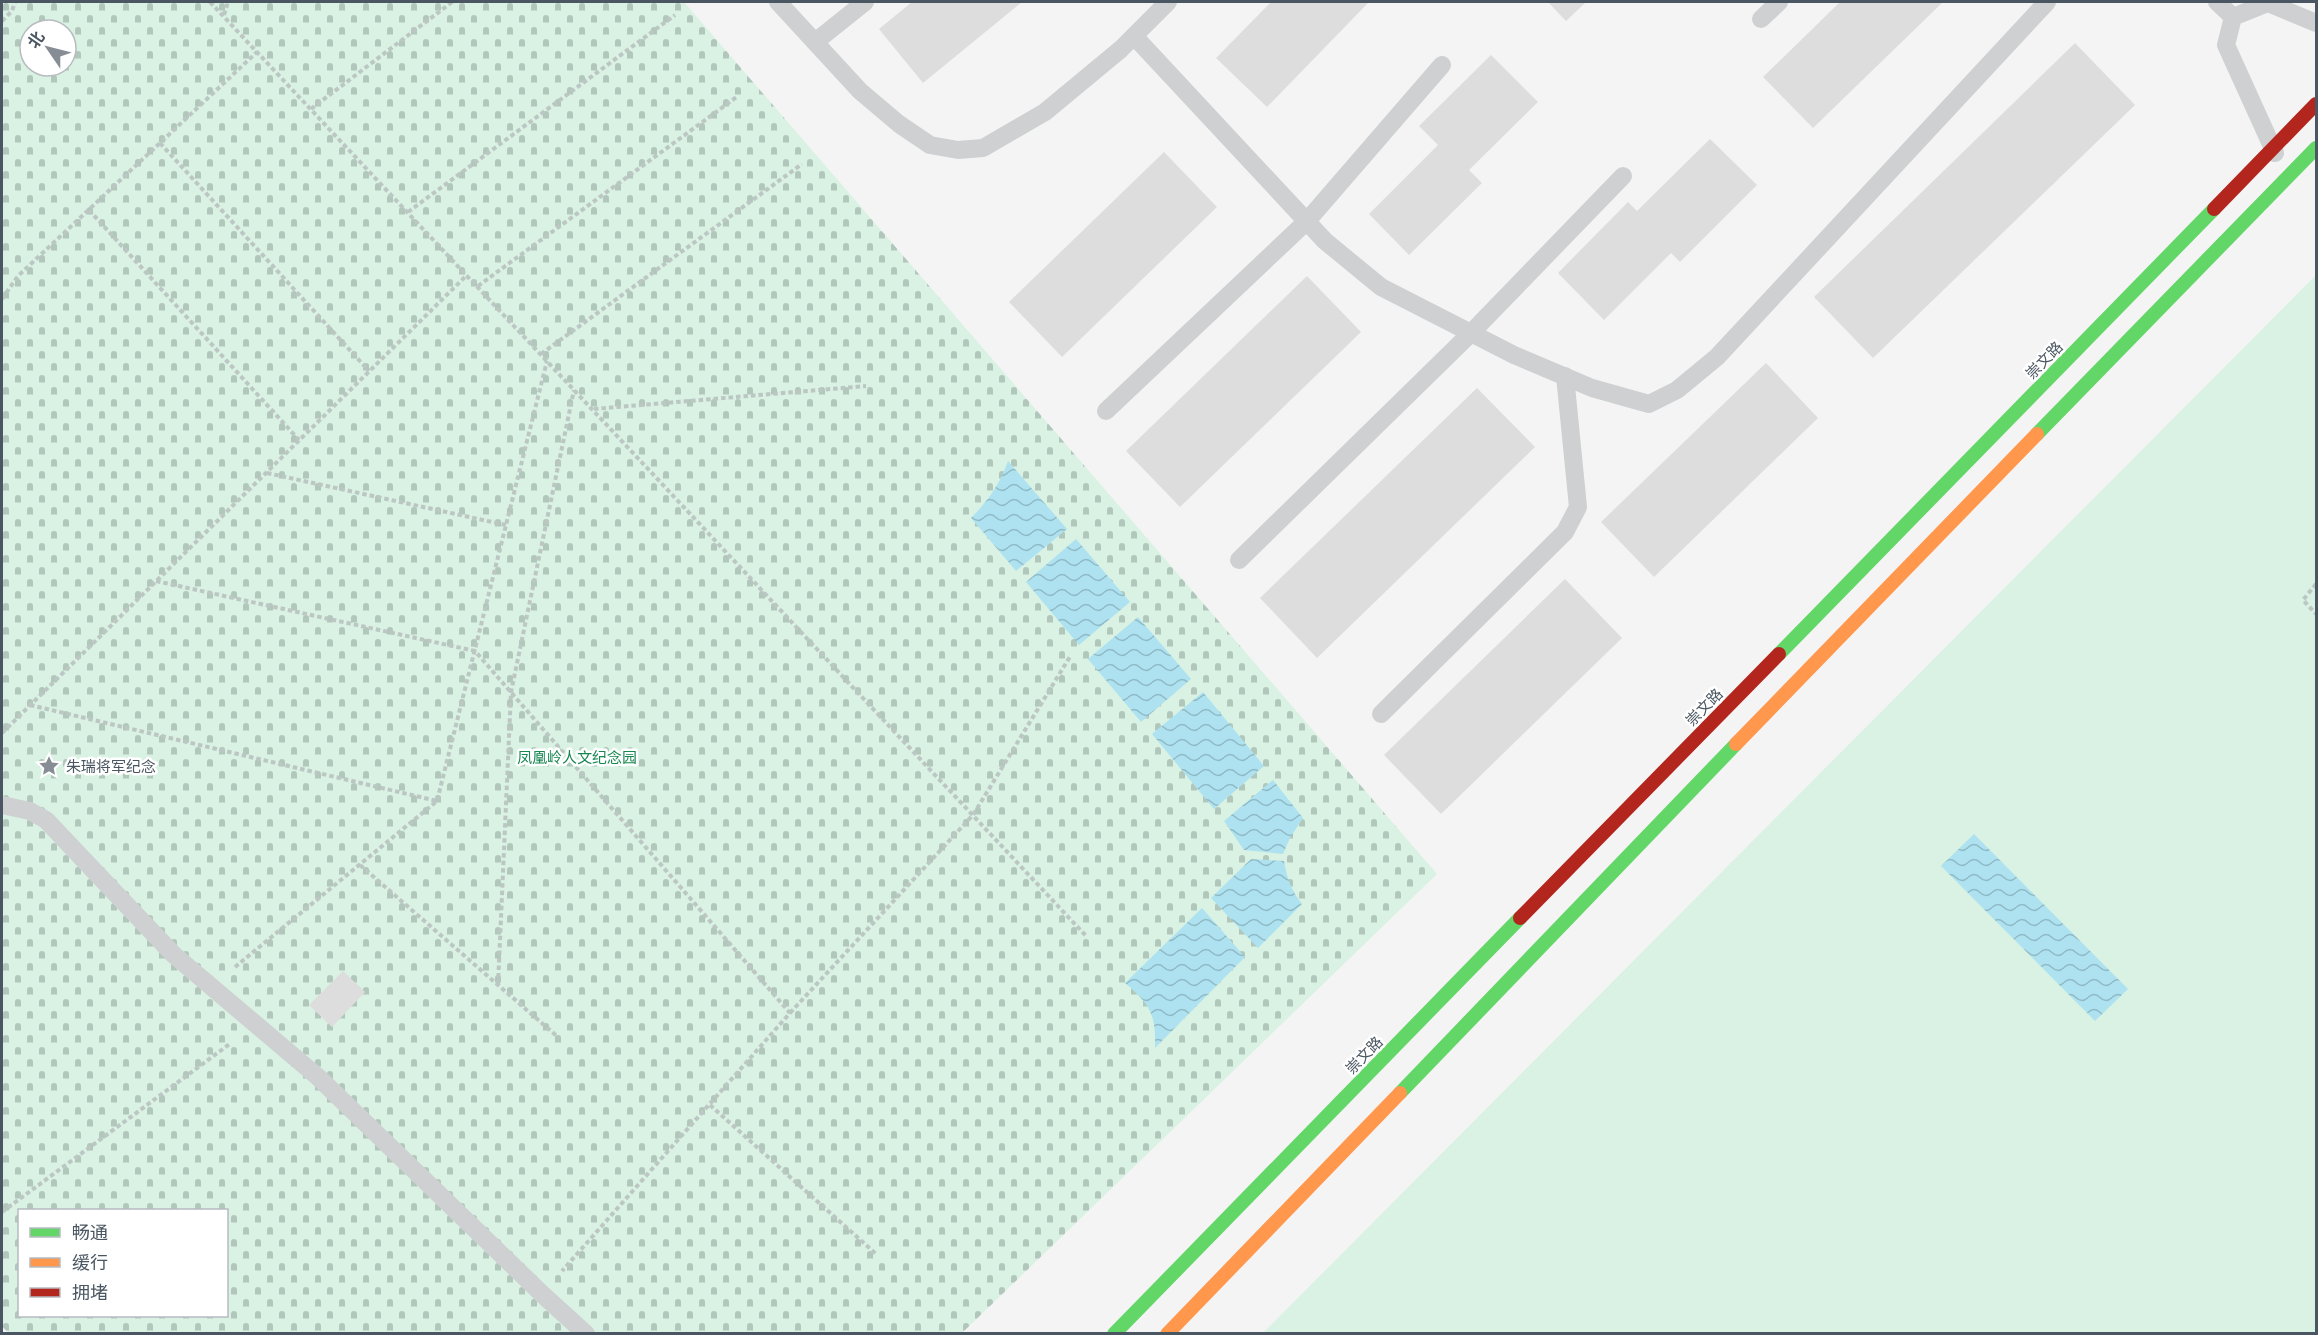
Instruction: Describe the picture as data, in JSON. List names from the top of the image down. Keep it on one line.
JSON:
{"streets":{"street":["崇文路"]},"parks":["凤凰岭人文纪念园"],"places":{"place":["朱瑞将军纪念"]},"legend":["畅通","缓行","拥堵"],"north":"top left"}
